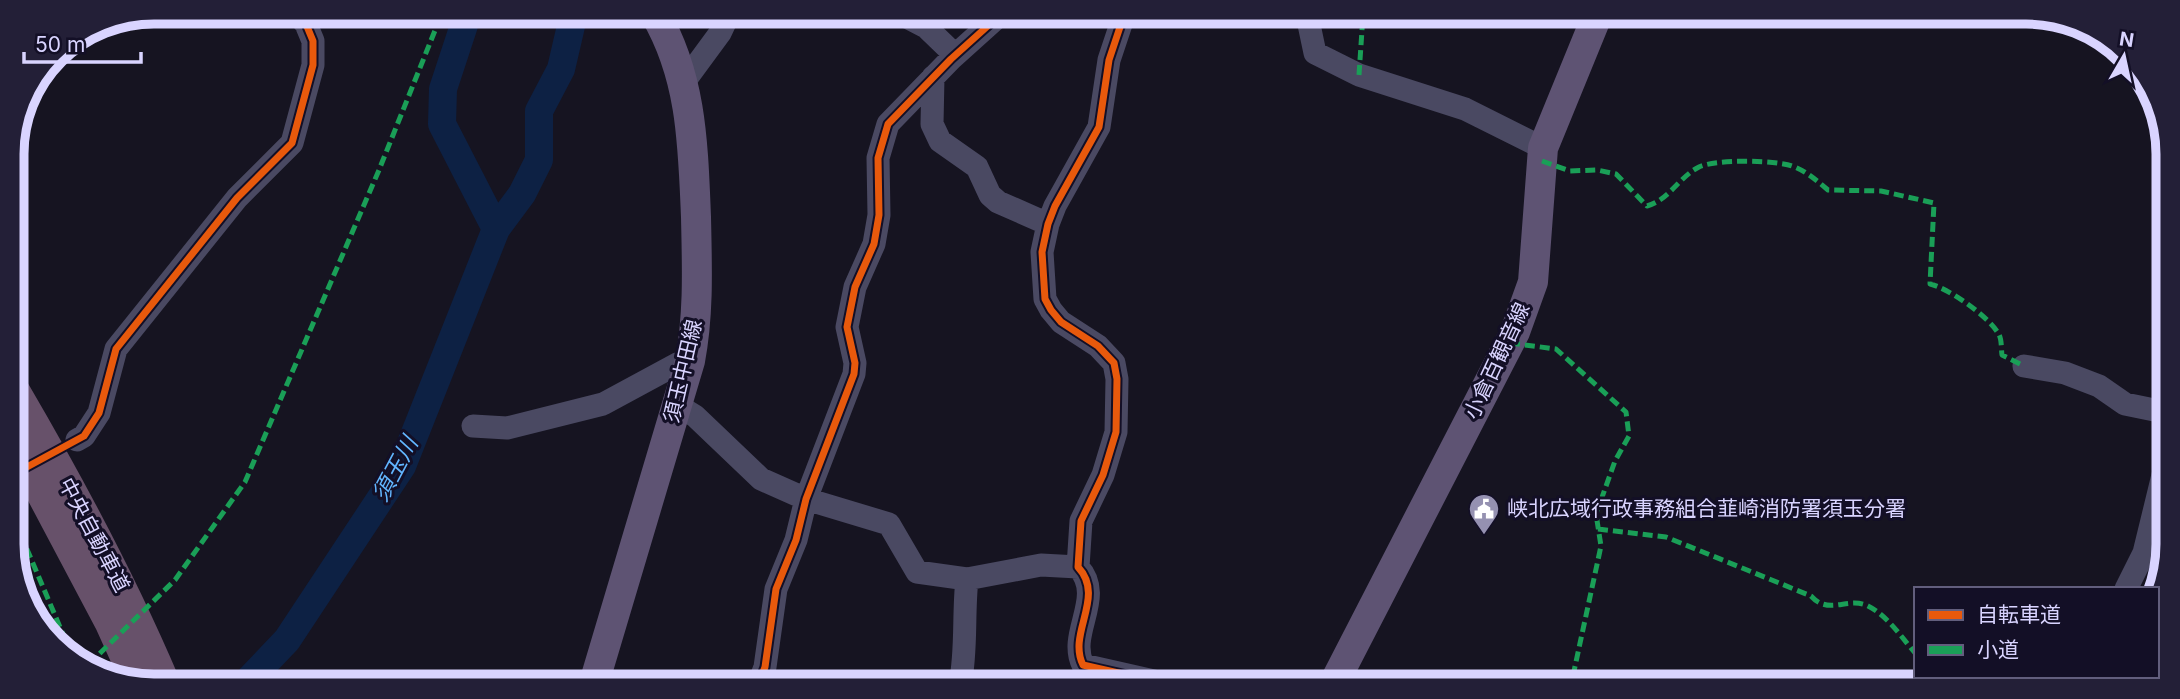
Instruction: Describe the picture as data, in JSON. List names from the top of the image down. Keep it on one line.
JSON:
{"streets":{"highway":["中央自動車道"],"main road":["小倉百観音線","須玉中田線"]},"water":["須玉川"],"places":{"public building":["峡北広域行政事務組合韮崎消防署須玉分署"]},"legend":["自転車道","小道"],"scale_bar":"50 m","north":"top"}
